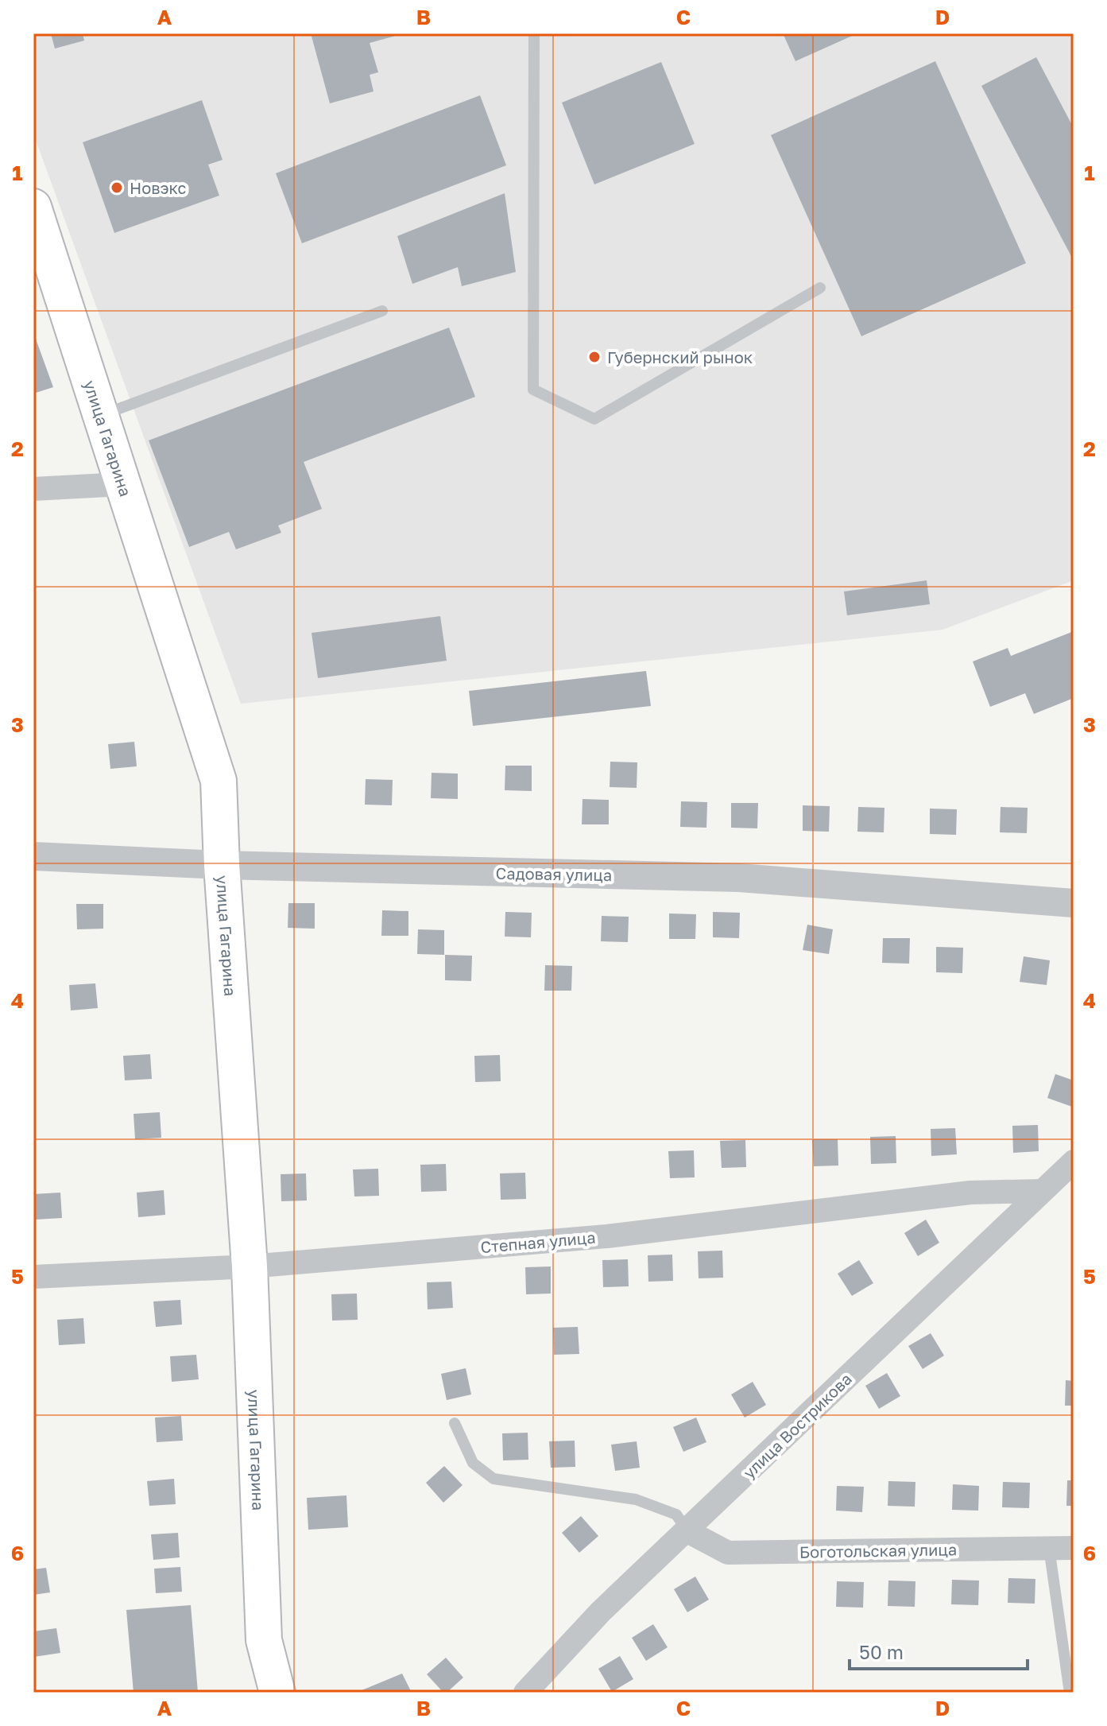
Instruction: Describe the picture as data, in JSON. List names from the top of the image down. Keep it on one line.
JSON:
{"streets":{"main road":["улица Гагарина"],"street":["Садовая улица","Степная улица","улица Вострикова","Боготольская улица"]},"crossings":[["улица Гагарина","Садовая улица"],["улица Гагарина","Степная улица"],["Степная улица","улица Вострикова"],["улица Вострикова","Боготольская улица"]],"places":["Новэкс","Губернский рынок"],"scale_bar":"50 m","grid":{"columns":["A","B","C","D"],"rows":["1","2","3","4","5","6"]}}
